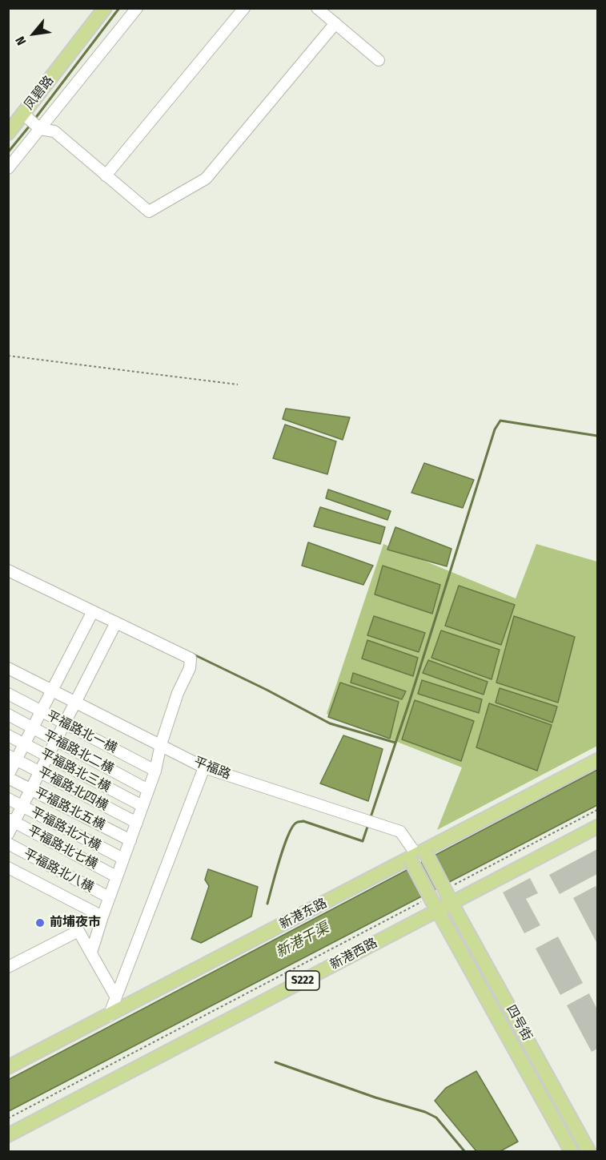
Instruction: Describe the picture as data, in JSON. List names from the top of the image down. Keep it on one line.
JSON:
{"streets":{"main road":["凤碧路","新港东路","新港西路","S222","四号街"],"street":["平福路北一横","平福路北二横","平福路","平福路北三横","平福路北四横","平福路北五横","平福路北六横","平福路北七横","平福路北八横"]},"crossings":[["平福路","新港东路"],["平福路","四号街"],["新港东路","四号街"]],"water":["新港干渠"],"places":["前埔夜市"],"north":"bottom left"}
